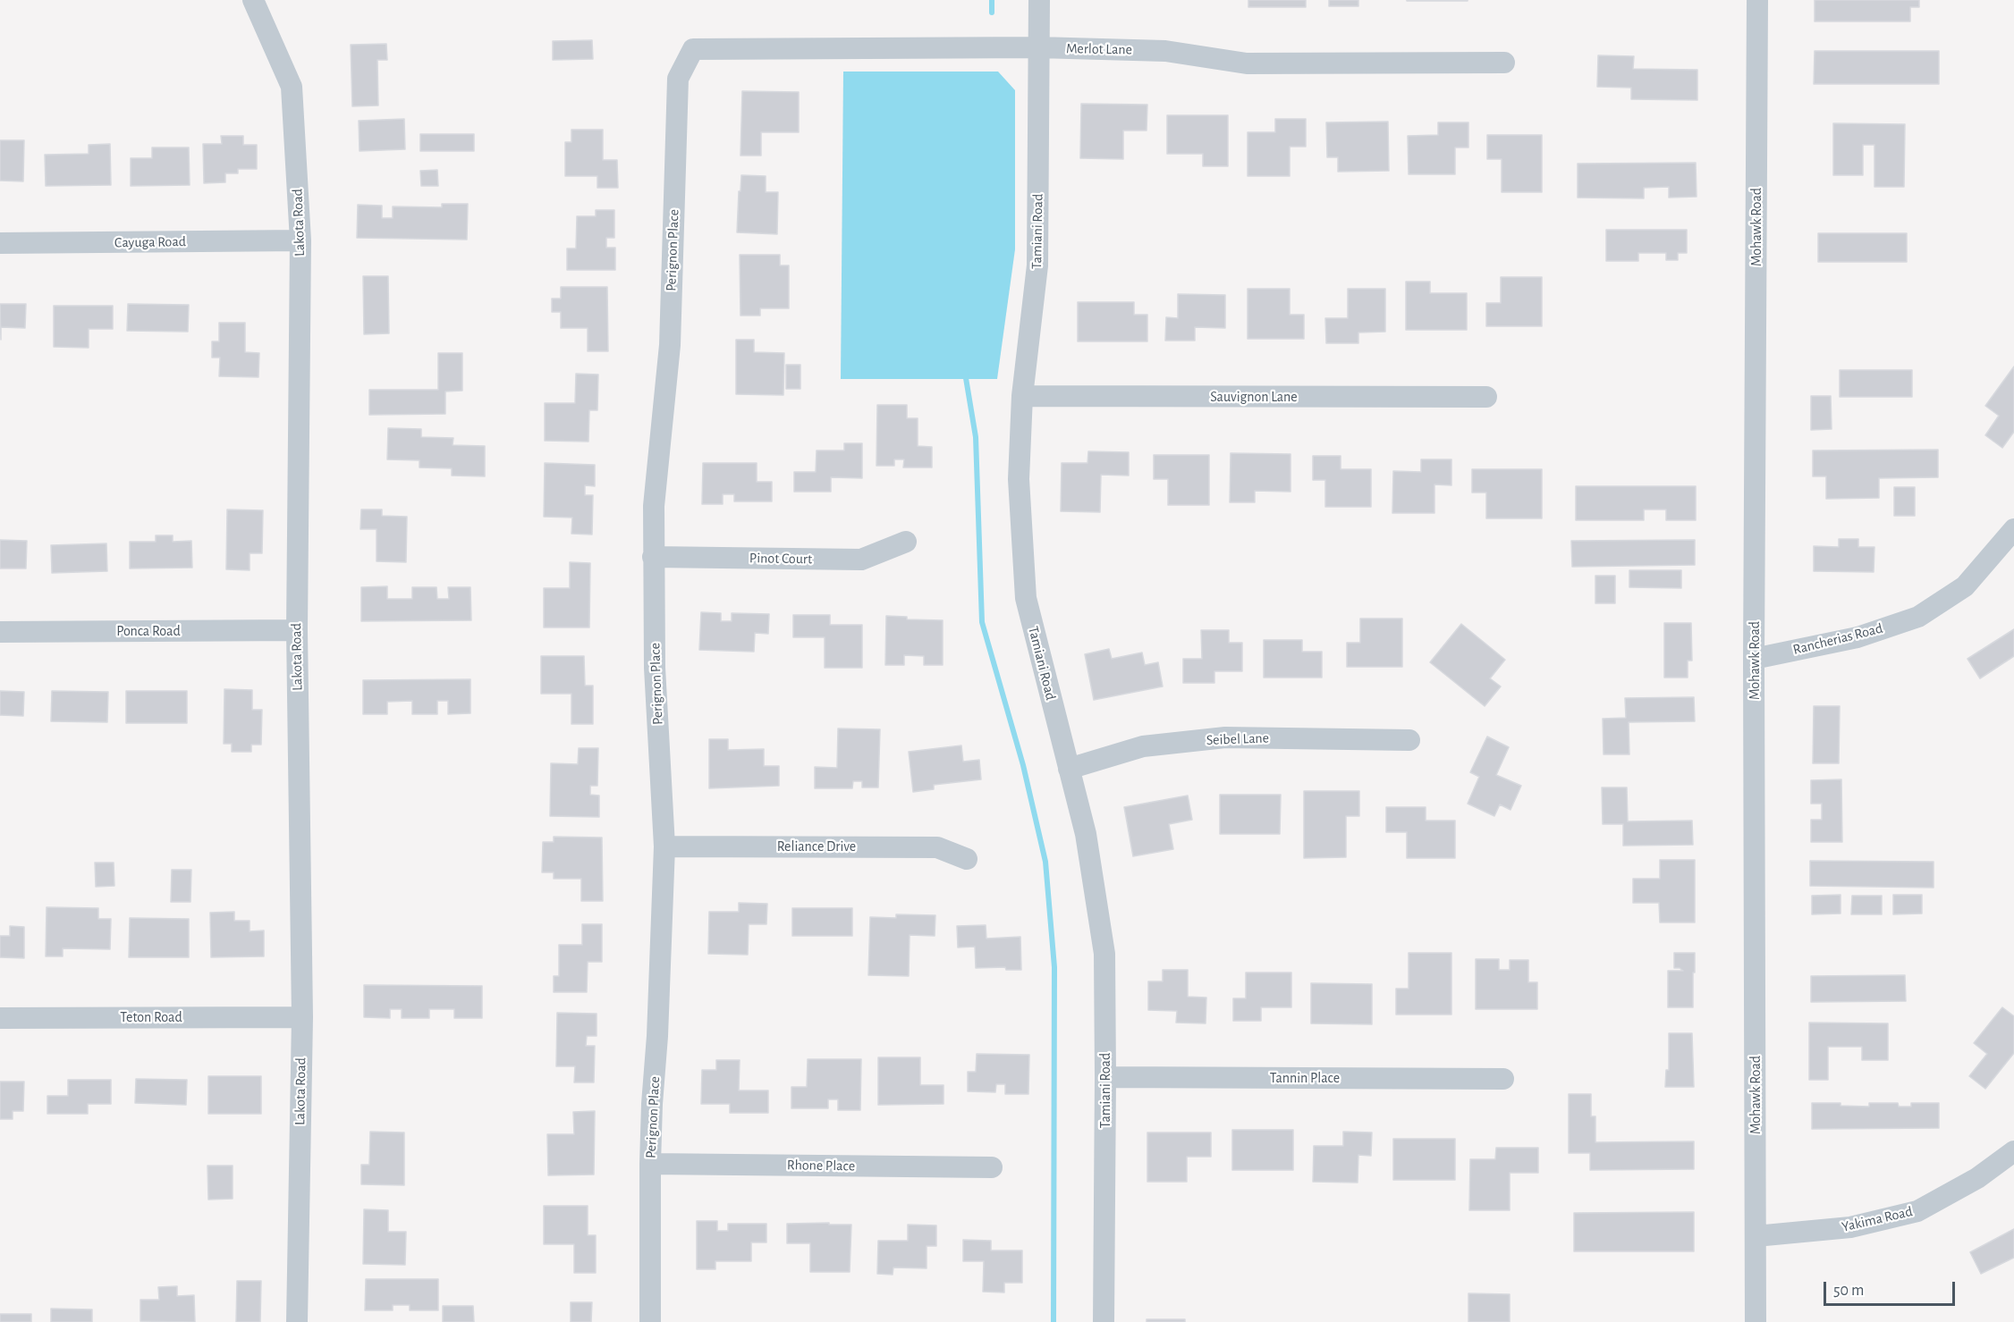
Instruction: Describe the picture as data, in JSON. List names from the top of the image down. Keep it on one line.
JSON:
{"streets":{"street":["Merlot Lane","Lakota Road","Mohawk Road","Tamiani Road","Cayuga Road","Perignon Place","Sauvignon Lane","Pinot Court","Ponca Road","Rancherias Road","Seibel Lane","Reliance Drive","Teton Road","Tannin Place","Rhone Place","Yakima Road"]},"crossings":[["Merlot Lane","Tamiani Road"],["Merlot Lane","Perignon Place"],["Lakota Road","Cayuga Road"],["Lakota Road","Ponca Road"],["Lakota Road","Teton Road"],["Mohawk Road","Rancherias Road"],["Mohawk Road","Yakima Road"],["Tamiani Road","Sauvignon Lane"],["Tamiani Road","Seibel Lane"],["Tamiani Road","Tannin Place"],["Perignon Place","Pinot Court"],["Perignon Place","Reliance Drive"],["Perignon Place","Rhone Place"]],"scale_bar":"50 m"}
